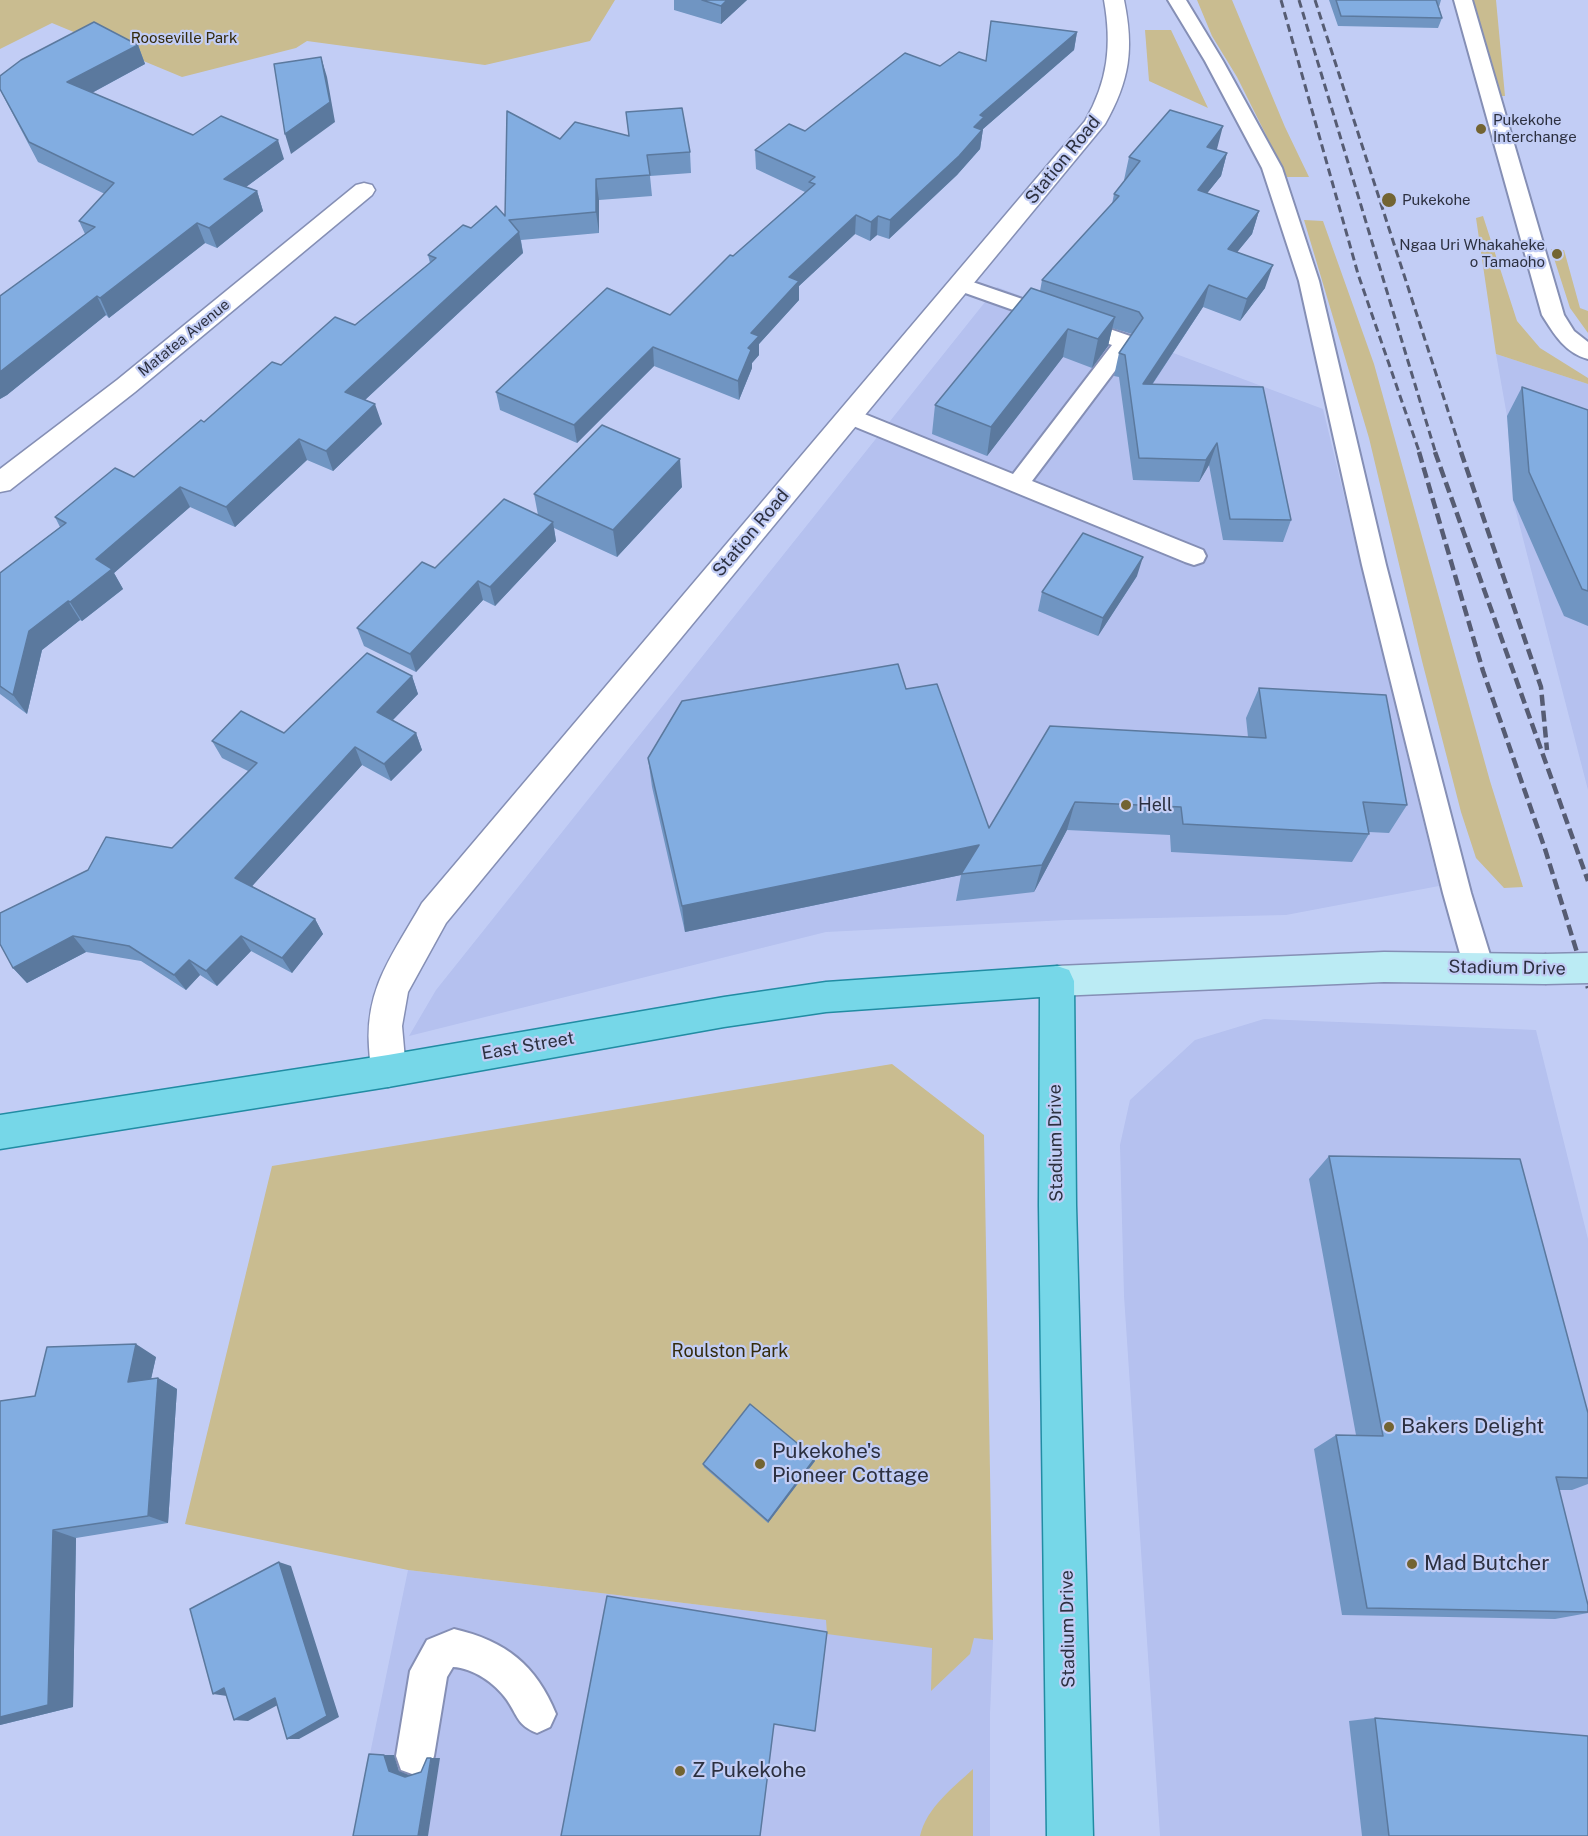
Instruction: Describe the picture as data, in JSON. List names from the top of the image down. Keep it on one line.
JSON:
{"streets":{"main road":["Stadium Drive","East Street"],"street":["Station Road","Matatea Avenue"]},"crossings":[["Station Road","East Street"],["Stadium Drive","East Street"]],"parks":["Rooseville Park","Roulston Park"],"places":["Pukekohe Interchange","Pukekohe","Ngaa Uri Whakaheke o Tamaoho","Hell","Bakers Delight","Pukekohe's Pioneer Cottage","Mad Butcher","Z Pukekohe"]}
